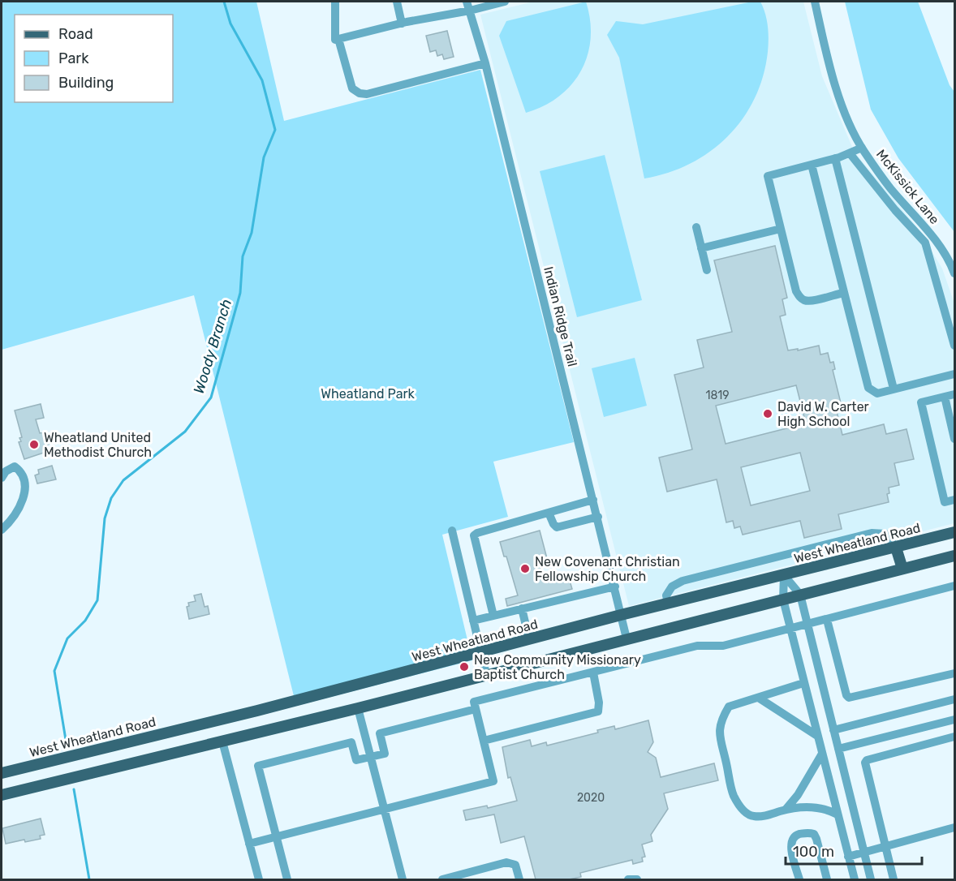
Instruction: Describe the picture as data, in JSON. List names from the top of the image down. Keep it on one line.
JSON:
{"streets":{"main road":["West Wheatland Road"],"street":["McKissick Lane","Indian Ridge Trail"]},"crossings":[["Indian Ridge Trail","West Wheatland Road"]],"water":["Woody Branch"],"parks":["Wheatland Park"],"places":["David W. Carter High School","Wheatland United Methodist Church","New Covenant Christian Fellowship Church","New Community Missionary Baptist Church"],"house_numbers":["1819","2020"],"legend":["Road","Park","Building"],"scale_bar":"100 m"}
